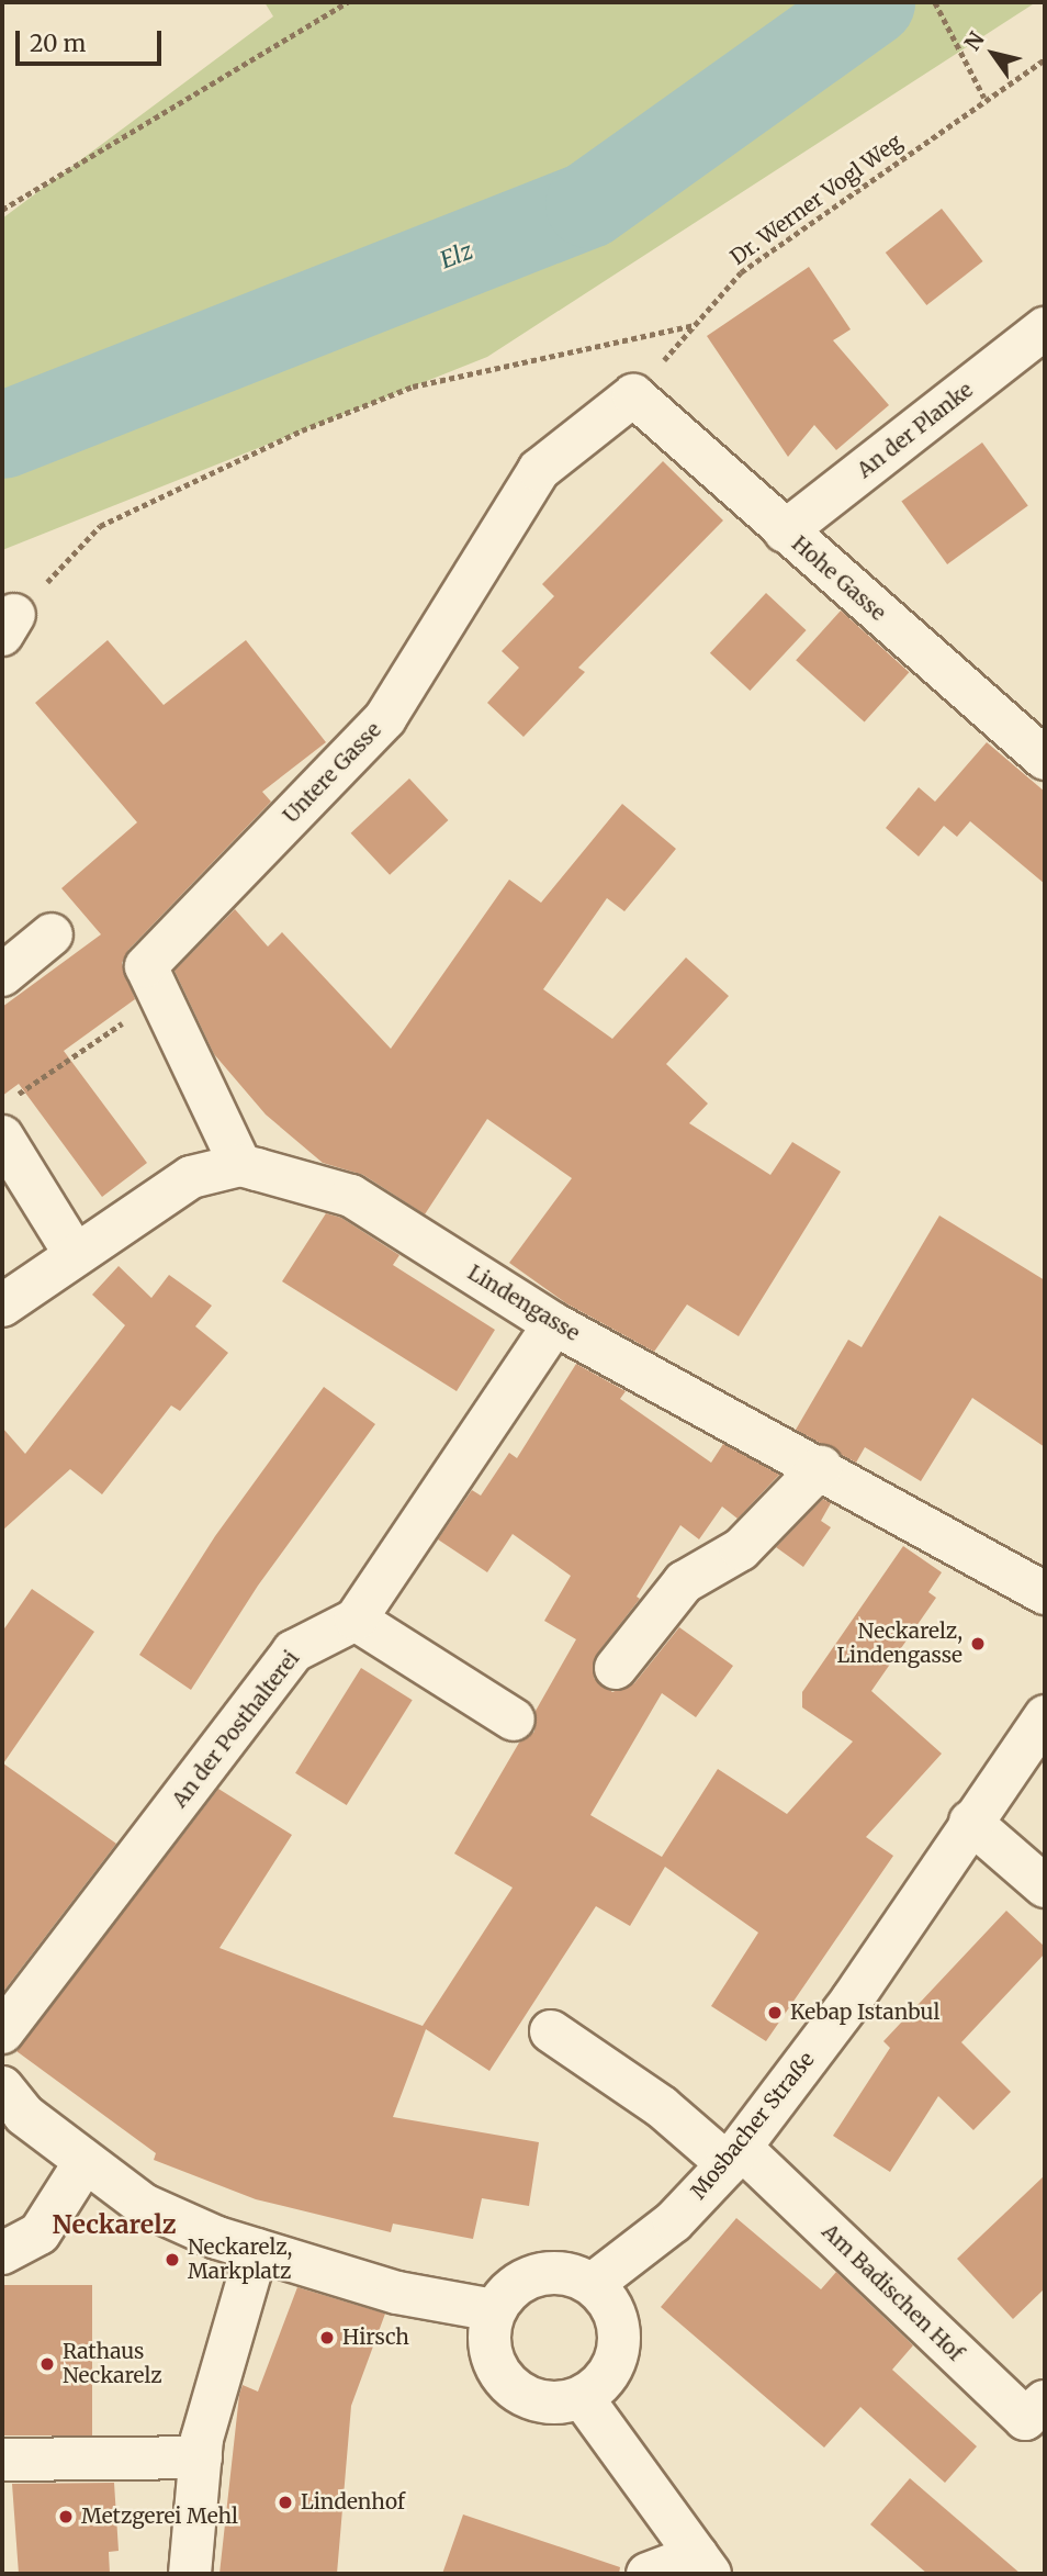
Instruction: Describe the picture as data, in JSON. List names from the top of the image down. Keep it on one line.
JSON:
{"streets":{"street":["An der Planke","Hohe Gasse","Untere Gasse","Lindengasse","An der Posthalterei","Mosbacher Straße","Am Badischen Hof"],"path":["Dr. Werner Vogl Weg"]},"crossings":[["Dr. Werner Vogl Weg","Hohe Gasse"],["Dr. Werner Vogl Weg","Untere Gasse"],["An der Planke","Hohe Gasse"],["Hohe Gasse","Untere Gasse"],["Untere Gasse","Lindengasse"],["Lindengasse","An der Posthalterei"],["Mosbacher Straße","Am Badischen Hof"]],"districts":["Neckarelz"],"water":["Elz"],"places":["Neckarelz, Lindengasse","Kebap Istanbul","Neckarelz, Markplatz","Hirsch","Rathaus Neckarelz","Lindenhof","Metzgerei Mehl"],"scale_bar":"20 m","north":"top left"}
